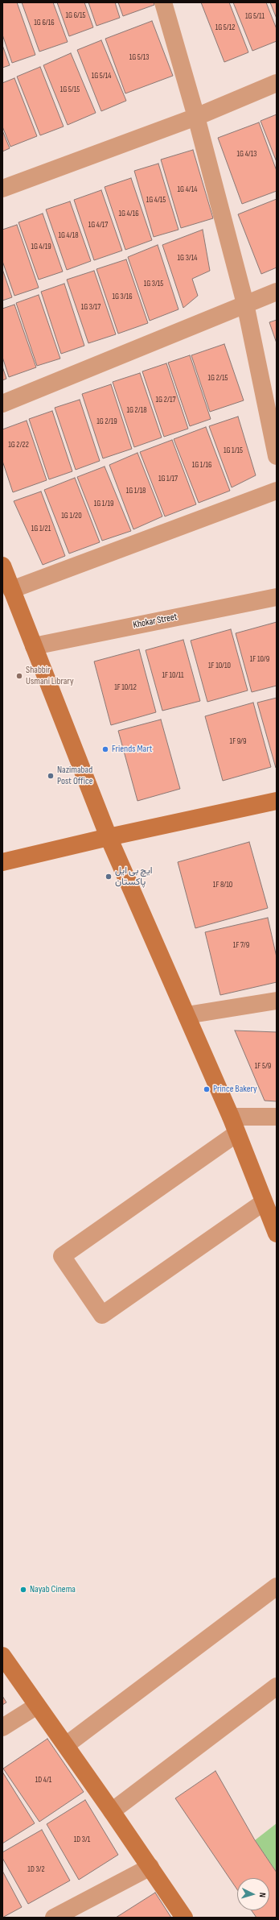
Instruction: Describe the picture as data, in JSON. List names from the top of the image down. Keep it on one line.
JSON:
{"streets":{"street":["Khokar Street"]},"places":["Shabbir Usmani Library","Friends Mart","Nazimabad Post Office","ایچ بی ایل پاکستان","Prince Bakery","Nayab Cinema"],"house_numbers":["1G 6/15","1G 5/11","1G 6/16","1G 5/12","1G 5/13","1G 5/14","1G 5/15","1G 4/13","1G 4/14","1G 4/15","1G 4/16","1G 4/17","1G 4/18","1G 4/19","1G 3/14","1G 3/15","1G 3/16","1G 3/17","1G 2/15","1G 2/17","1G 2/18","1G 2/19","1G 2/22","1G 1/15","1G 1/16","1G 1/17","1G 1/18","1G 1/19","1G 1/20","1G 1/21","1F 10/9","1F 10/10","1F 10/11","1F 10/12","1F 9/9","1F 8/10","1F 7/9","1F 5/9","1D 4/1","1D 3/1","1D 3/2"],"north":"right"}
